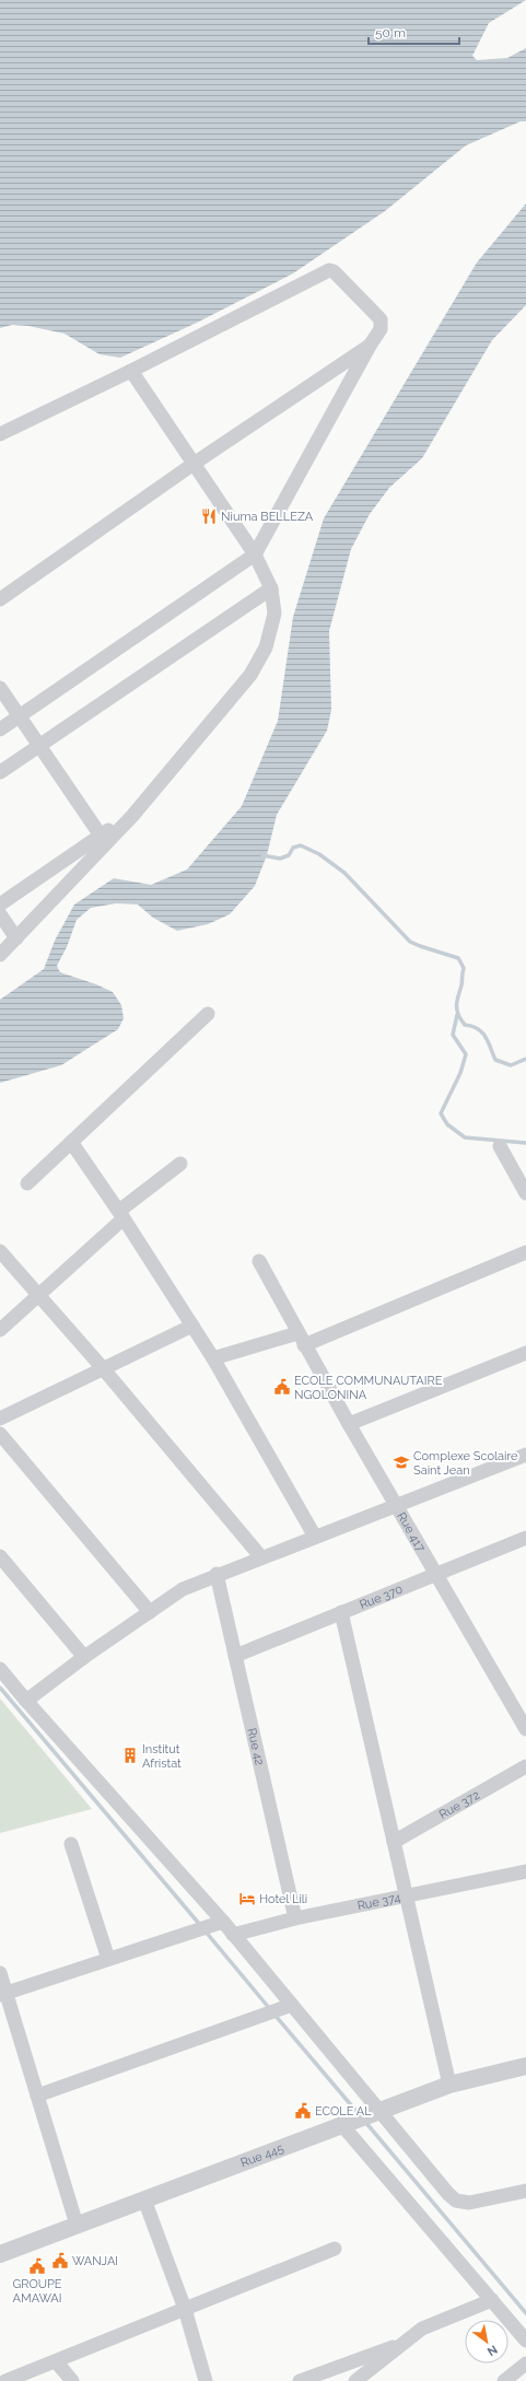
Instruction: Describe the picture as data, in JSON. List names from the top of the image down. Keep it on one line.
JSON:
{"streets":{"street":["Rue 417","Rue 370","Rue 42","Rue 372","Rue 374","Rue 445"]},"crossings":[["Rue 417","Rue 370"],["Rue 370","Rue 42"],["Rue 42","Rue 374"]],"places":{"restaurant":["Niuma BELLEZA"],"public building":["ECOLE COMMUNAUTAIRE NGOLONINA","ECOLE AL","WANJAI","GROUPE AMAWAI"],"school or university":["Complexe Scolaire Saint Jean"],"building":["Institut Afristat"],"hotel":["Hotel Lili"]},"scale_bar":"50 m","north":"bottom right"}
